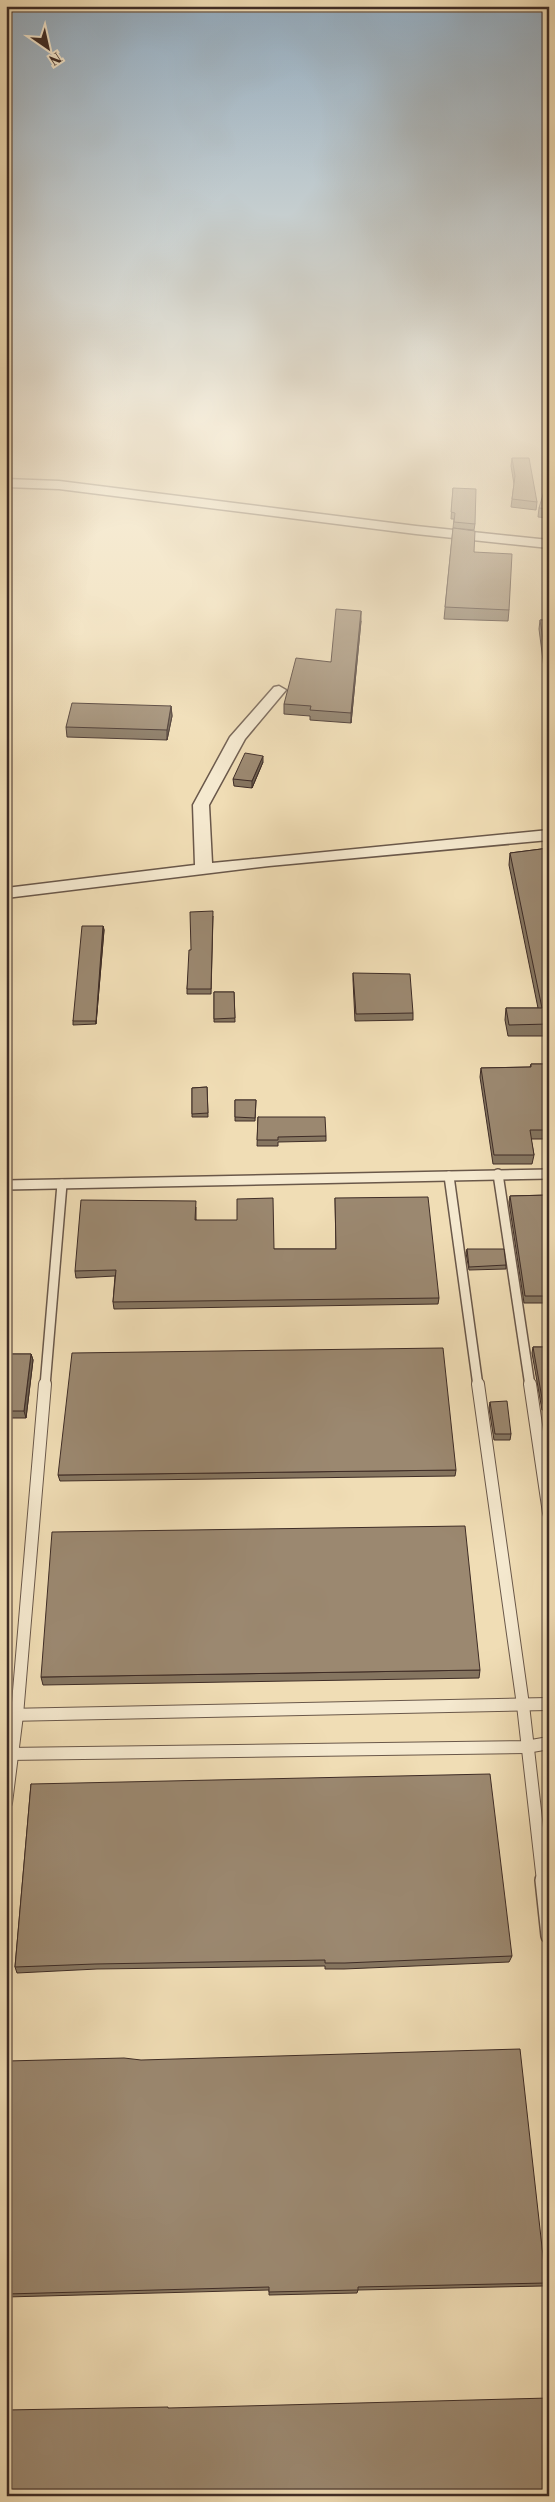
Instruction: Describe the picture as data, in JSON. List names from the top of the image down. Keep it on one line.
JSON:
{"north":"bottom right"}
